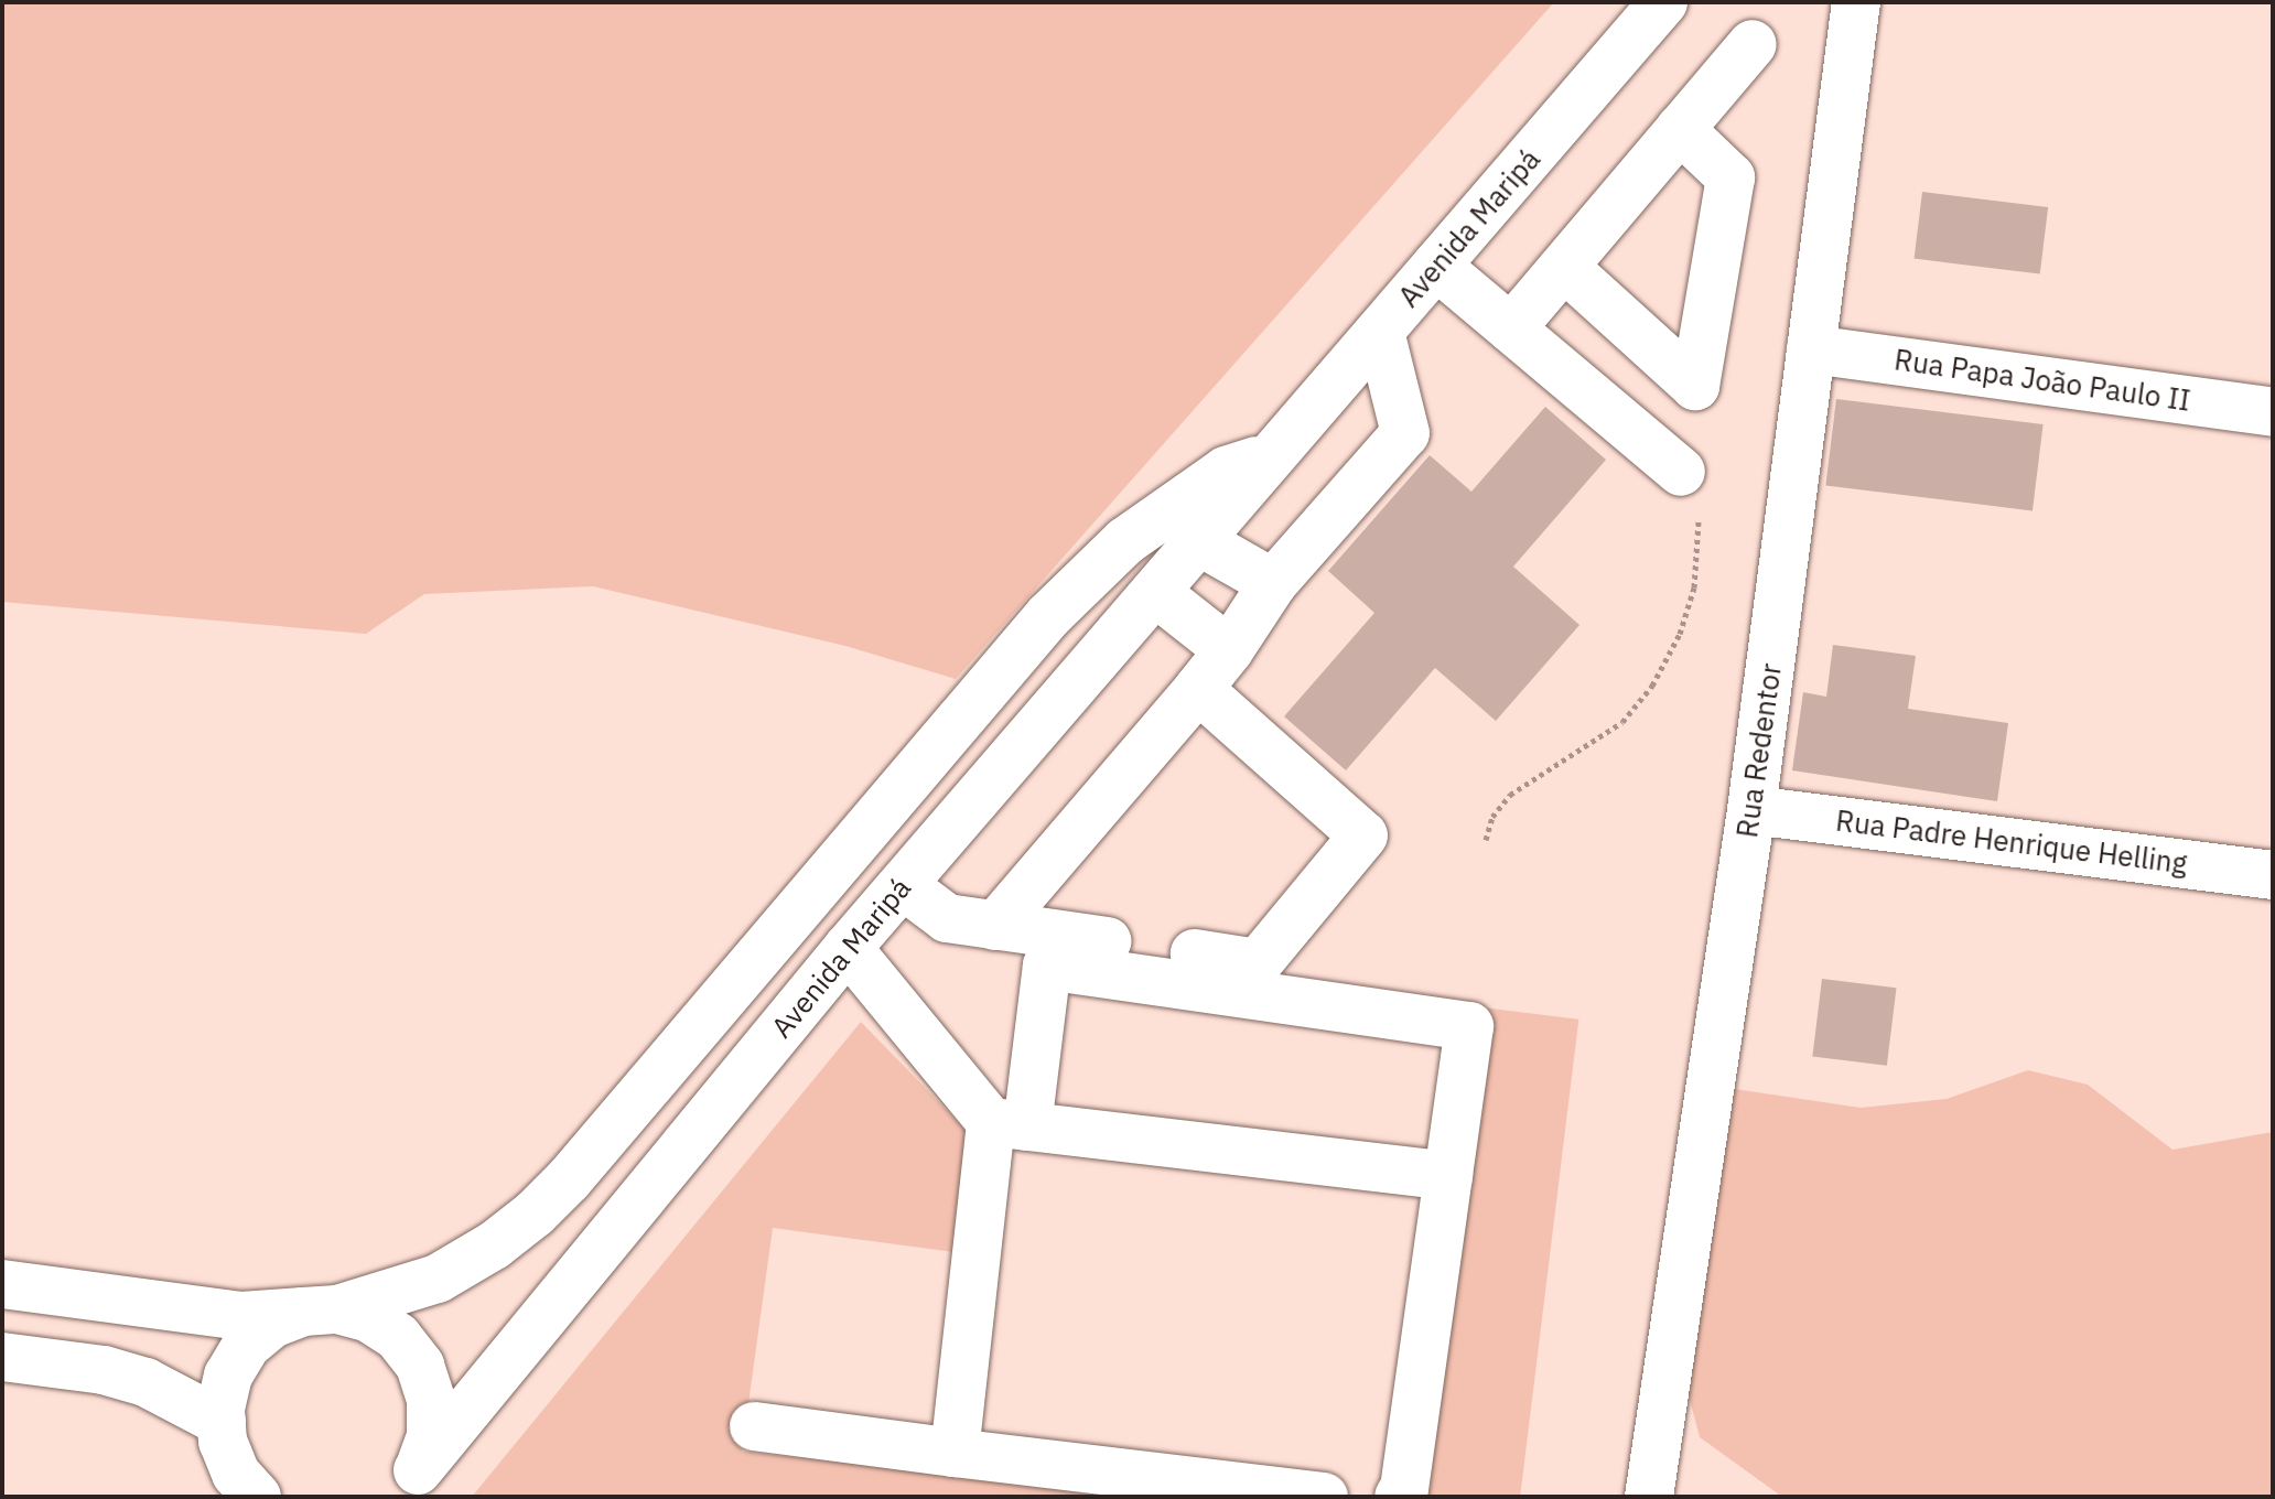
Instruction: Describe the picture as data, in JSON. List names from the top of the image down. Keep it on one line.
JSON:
{"streets":{"main road":["Avenida Maripá","Rua Papa João Paulo II","Rua Redentor","Rua Padre Henrique Helling"]},"crossings":[["Rua Papa João Paulo II","Rua Redentor"],["Rua Redentor","Rua Padre Henrique Helling"]]}
